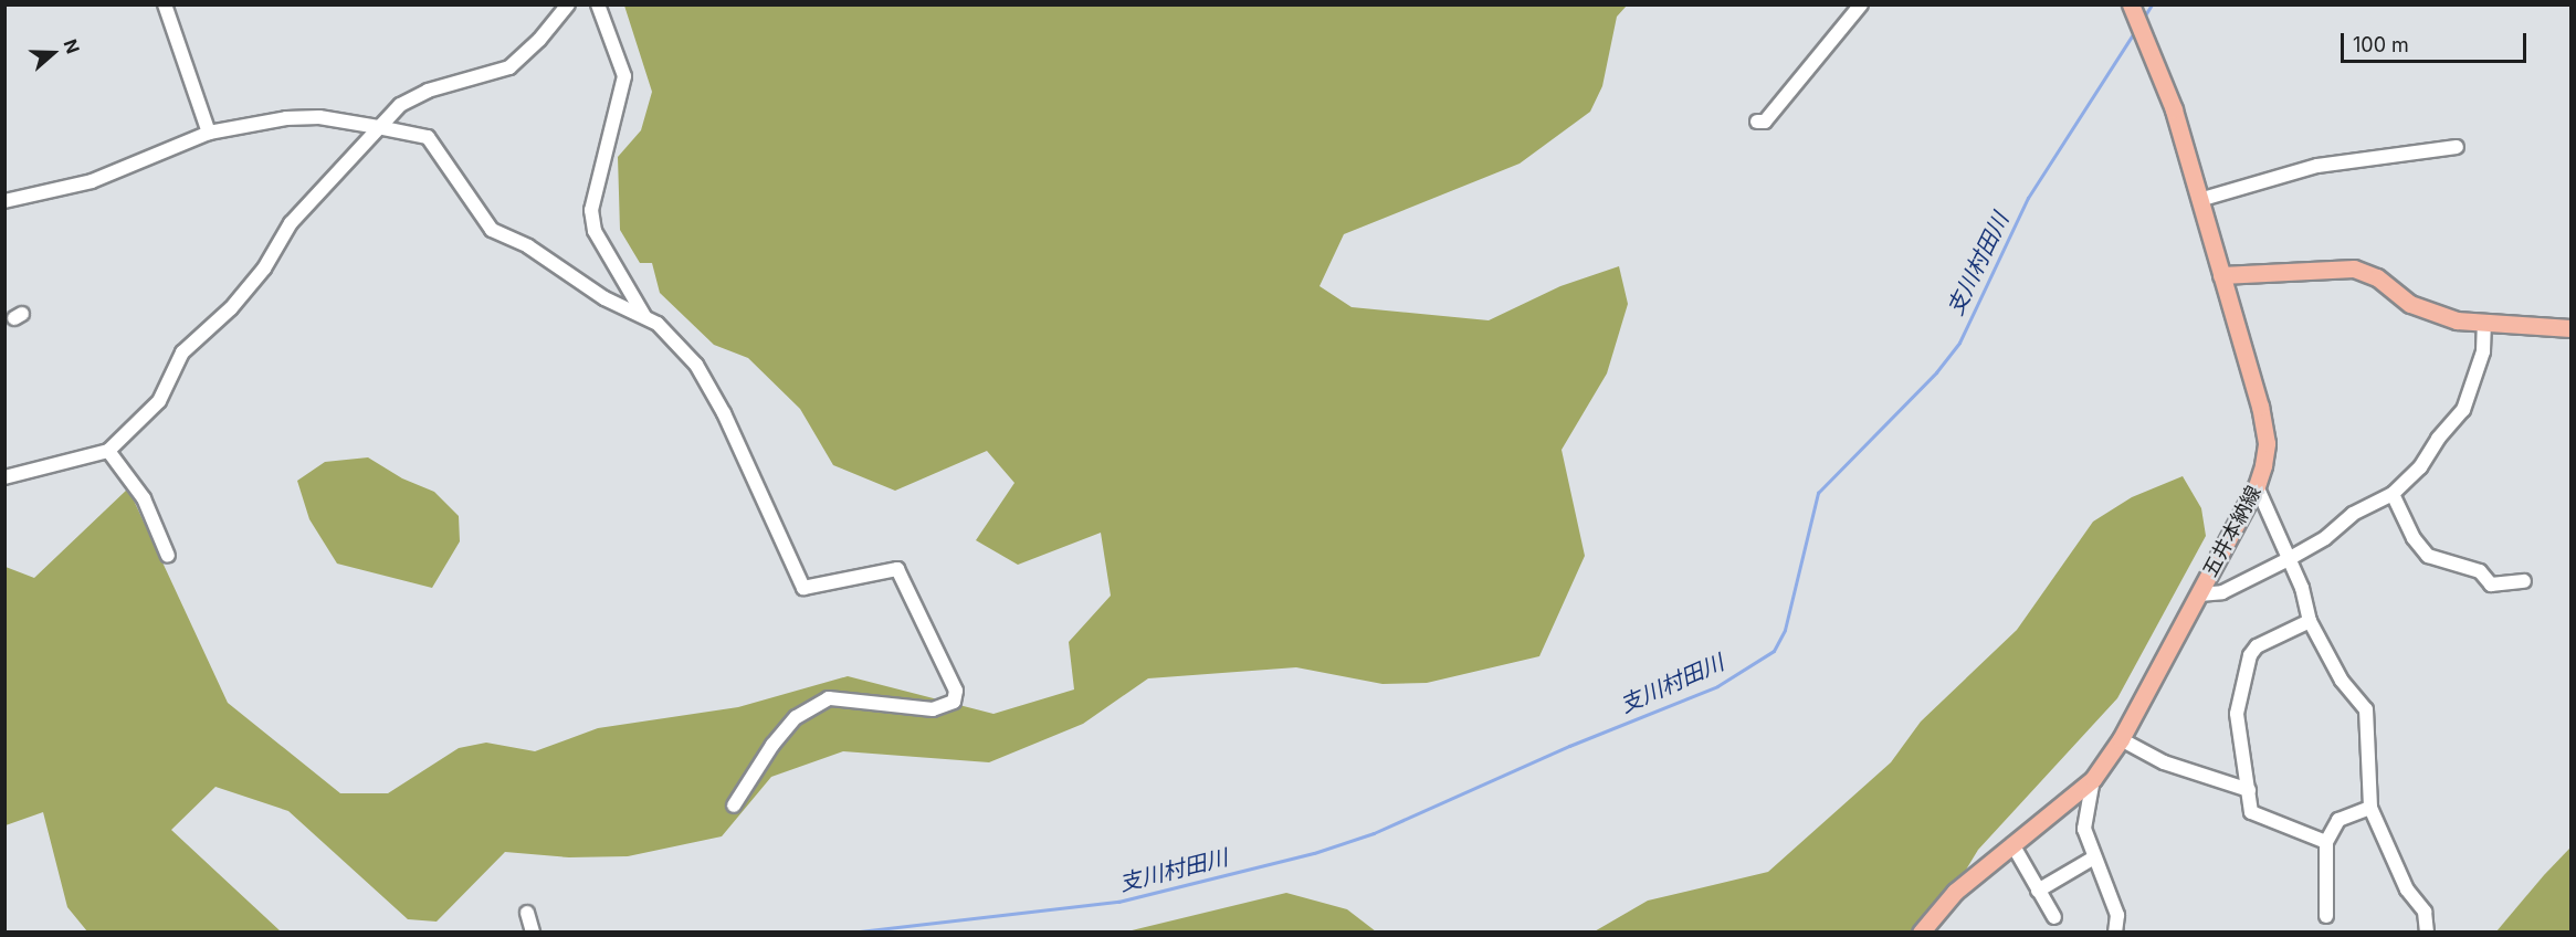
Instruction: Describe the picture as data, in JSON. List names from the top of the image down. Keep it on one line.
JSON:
{"streets":{"main road":["五井本納線"]},"water":["支川村田川"],"scale_bar":"100 m","north":"right"}
